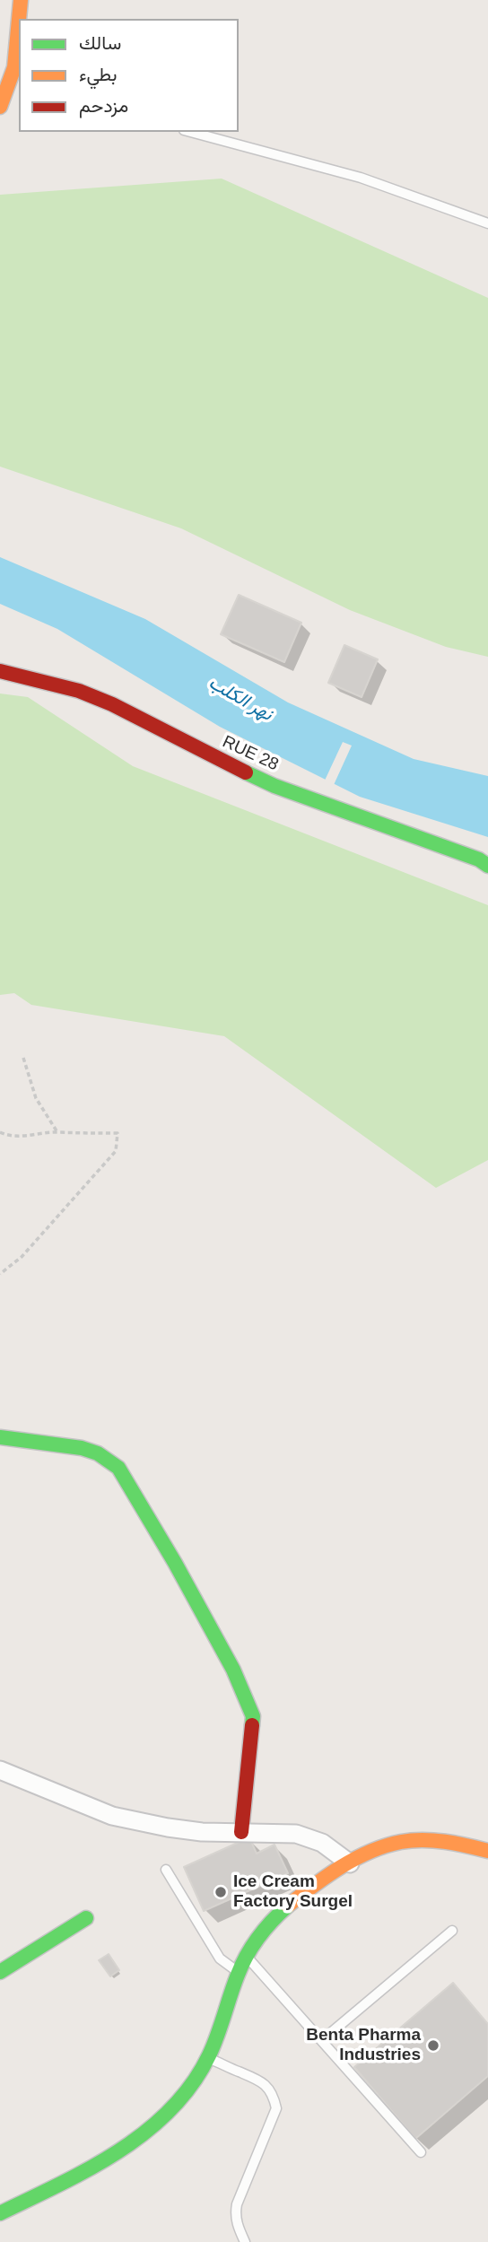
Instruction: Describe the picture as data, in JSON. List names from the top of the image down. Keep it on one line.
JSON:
{"streets":{"main road":["RUE 28"]},"water":["نهر الكلب"],"places":["Ice Cream Factory Surgel","Benta Pharma Industries"],"legend":["سالك","بطيء","مزدحم"]}
